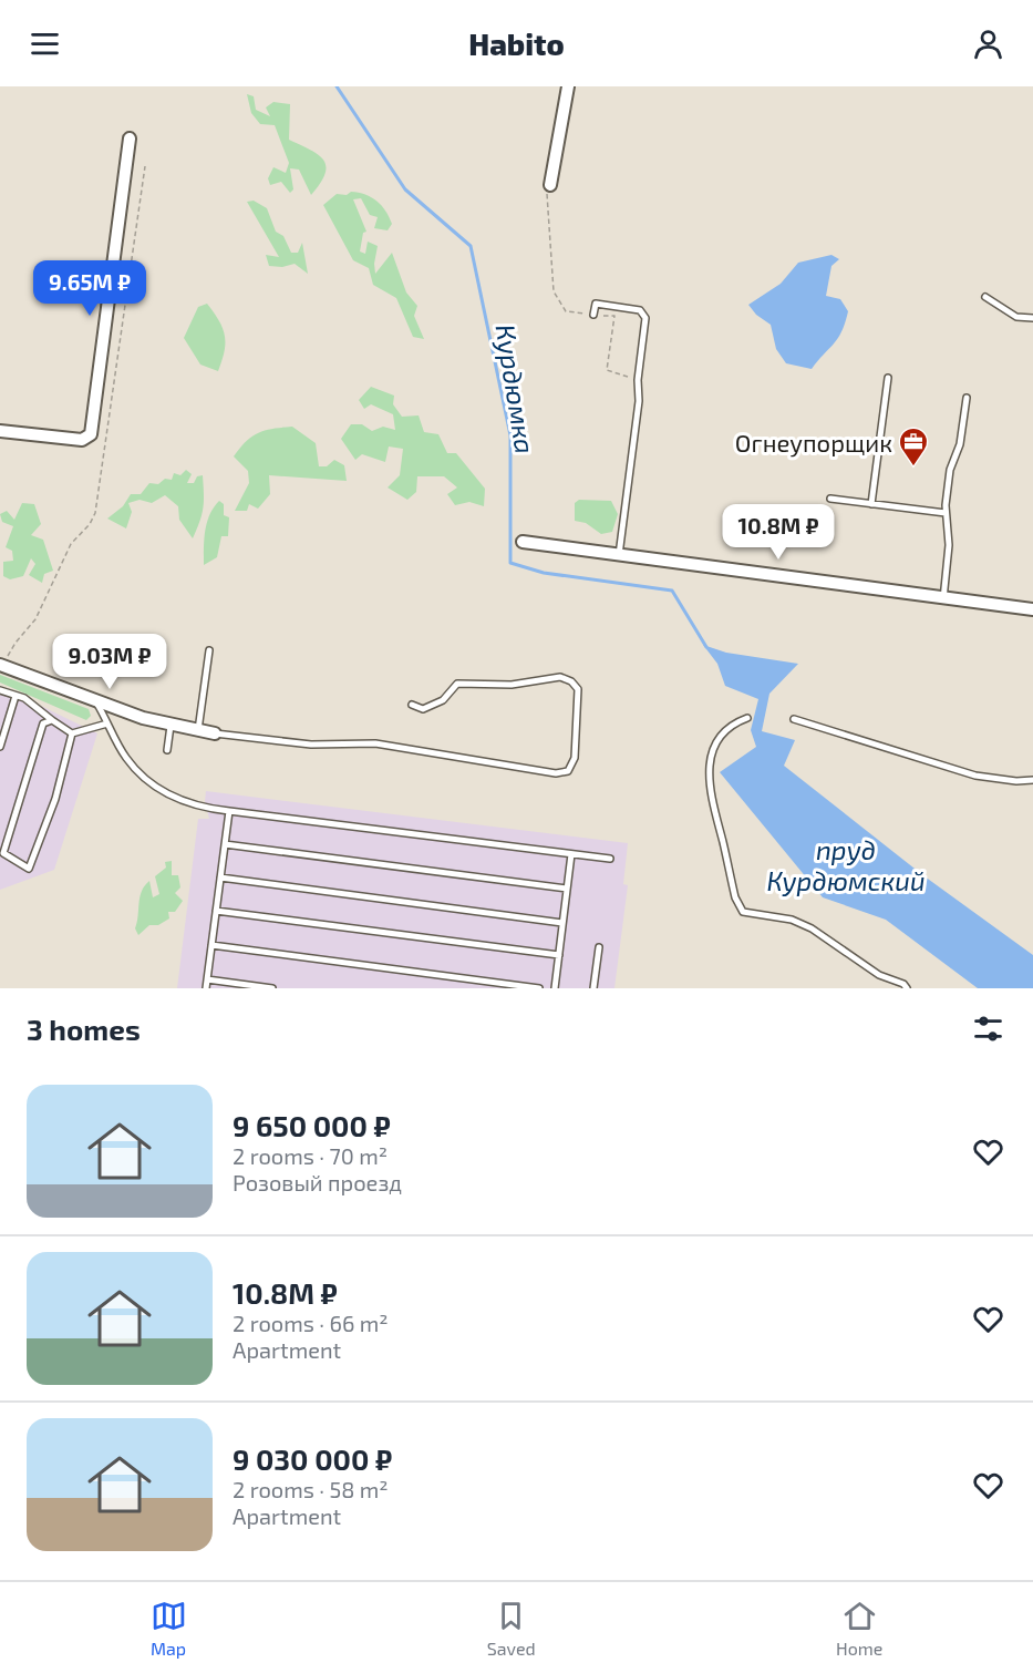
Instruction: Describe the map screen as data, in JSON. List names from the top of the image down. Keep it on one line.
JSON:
{"water":["Курдюмка","пруд Курдюмский"],"places":{"office":["Огнеупорщик"]},"page":{"header":"Habito","price":["9.65M ₽","10.8M ₽","9.03M ₽"],"heading":"3 homes","list":[{"name":"9 650 000 ₽","note":"2 rooms · 70 m² · Розовый проезд"},{"name":"10.8M ₽","note":"2 rooms · 66 m² · Apartment"},{"name":"9 030 000 ₽","note":"2 rooms · 58 m² · Apartment"}],"tabs":["Map","Saved","Home"]}}
